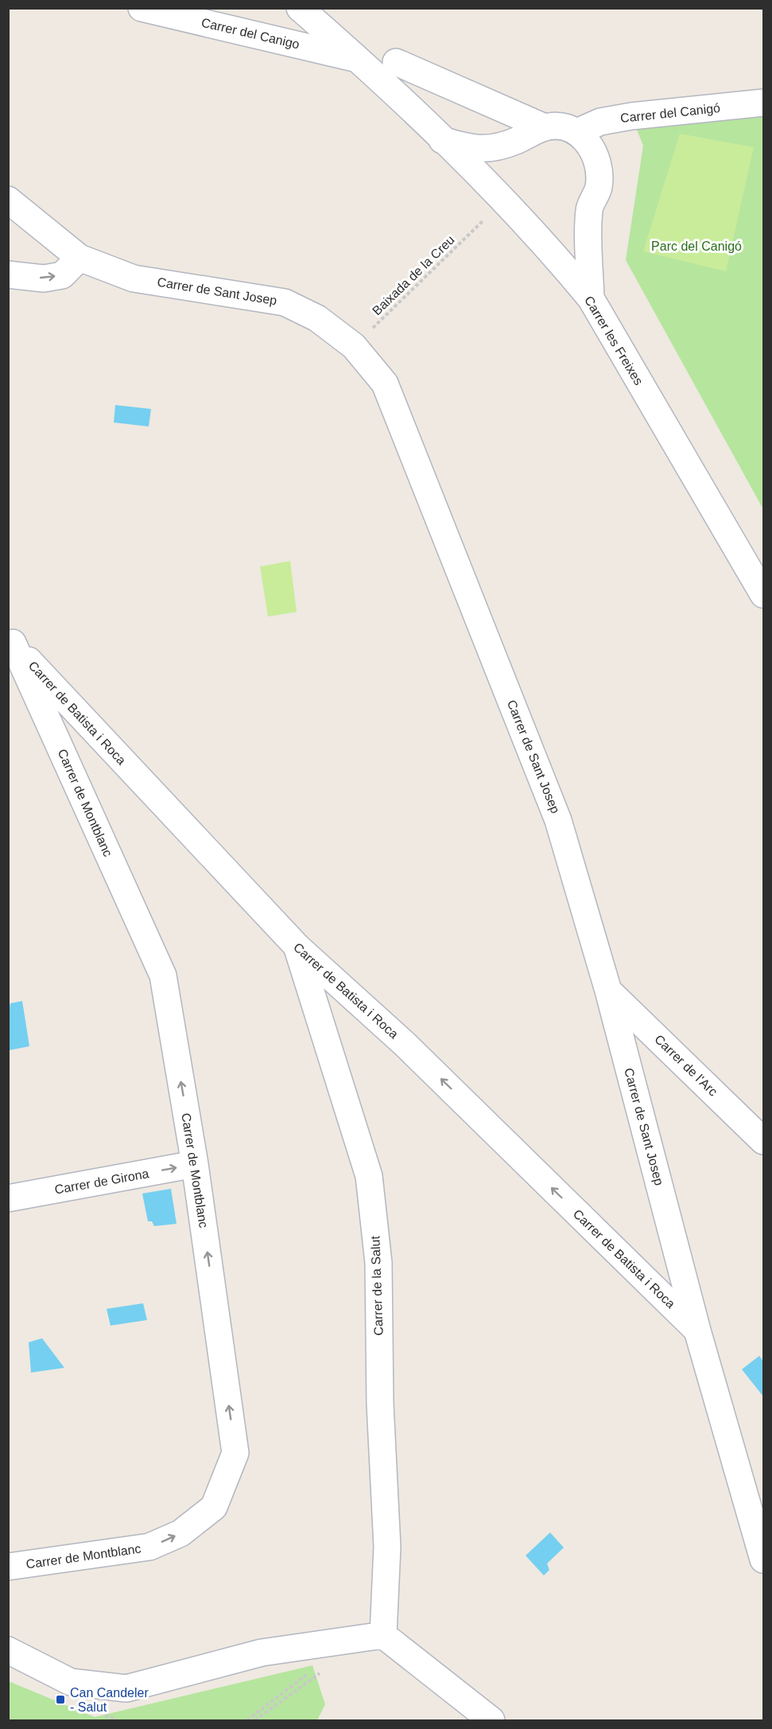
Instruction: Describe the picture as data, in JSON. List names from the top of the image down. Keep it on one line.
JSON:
{"streets":{"street":["Carrer del Canigo","Carrer del Canigó","Carrer de Sant Josep","Carrer les Freixes","Carrer de Batista i Roca","Carrer de Montblanc","Carrer de l'Arc","Carrer de Girona","Carrer de la Salut"],"path":["Baixada de la Creu"]},"crossings":[["Carrer del Canigo","Carrer les Freixes"],["Baixada de la Creu","Carrer de Sant Josep"],["Carrer de Sant Josep","Carrer de Batista i Roca"],["Carrer de Sant Josep","Carrer de l'Arc"],["Carrer de Batista i Roca","Carrer de Montblanc"],["Carrer de Batista i Roca","Carrer de la Salut"],["Carrer de Montblanc","Carrer de Girona"]],"one_way":["Carrer de Batista i Roca","Carrer de Montblanc","Carrer de Girona"],"parks":["Parc del Canigó"],"places":{"transit":["Can Candeler - Salut"]}}
